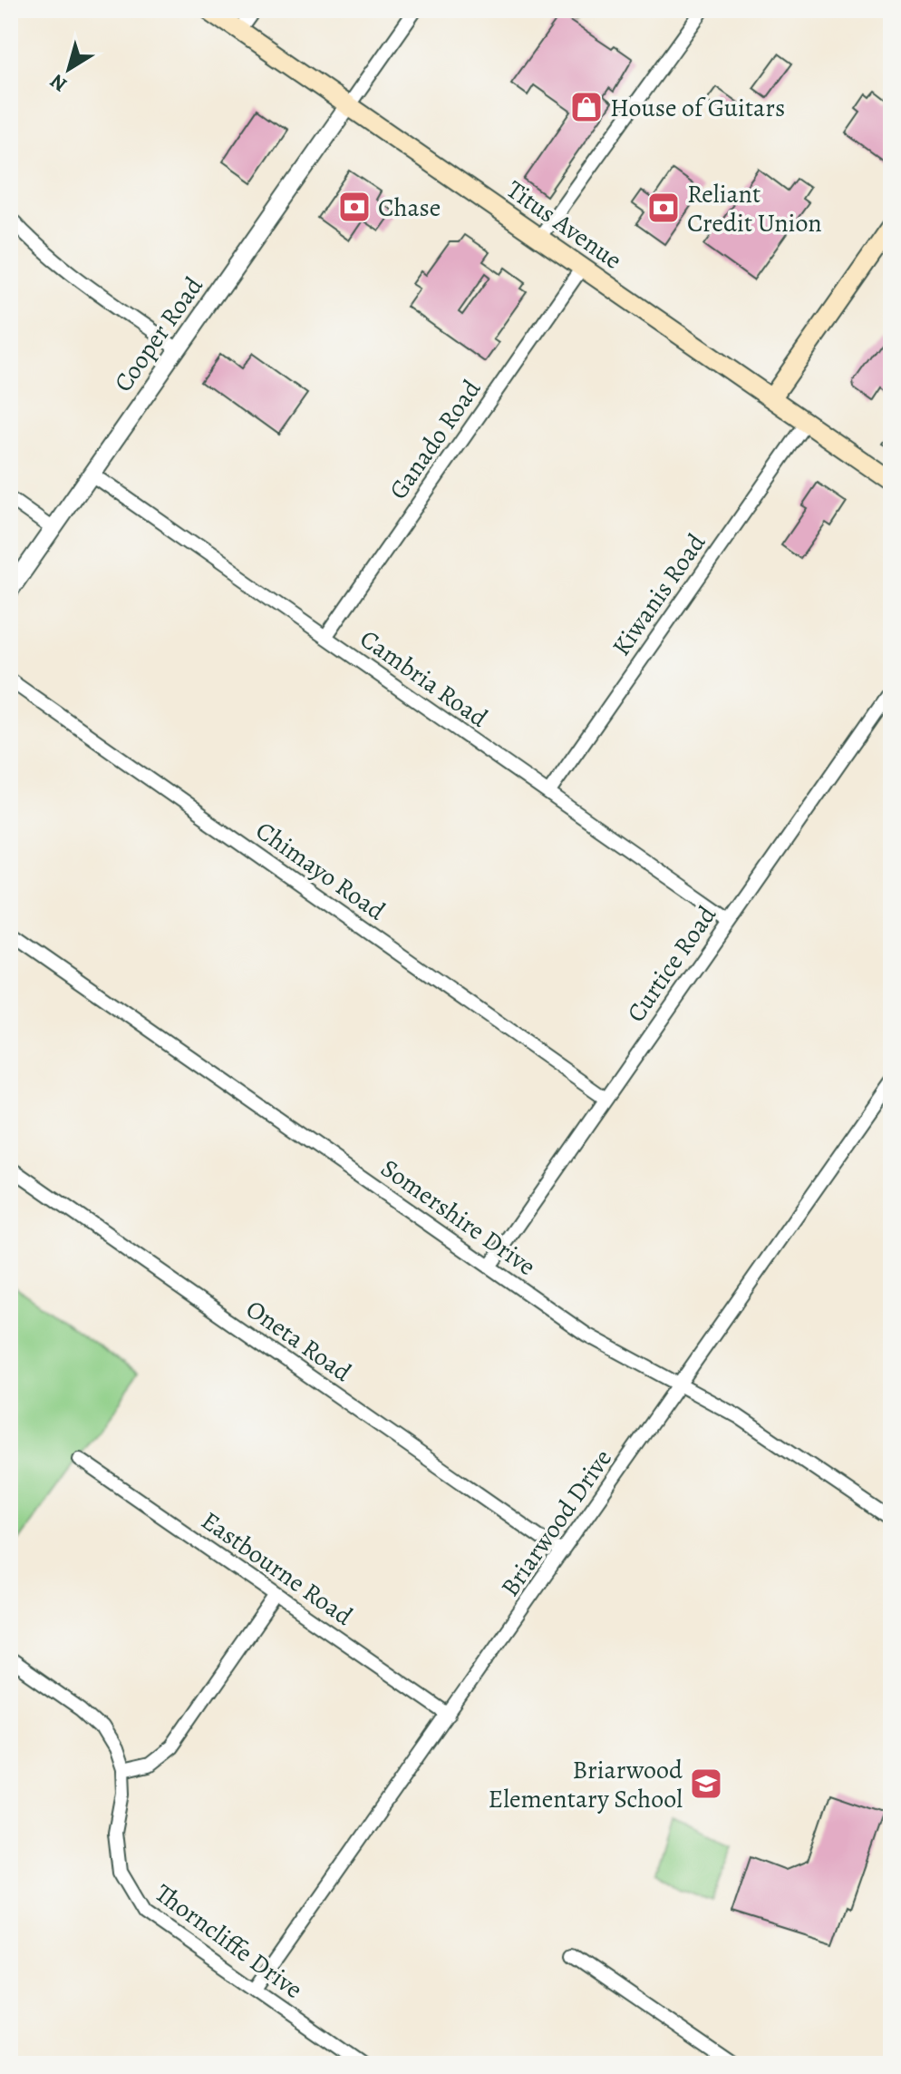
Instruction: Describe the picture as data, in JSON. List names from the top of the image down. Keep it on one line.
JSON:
{"streets":{"main road":["Titus Avenue"],"street":["Cooper Road","Ganado Road","Kiwanis Road","Cambria Road","Chimayo Road","Curtice Road","Somershire Drive","Oneta Road","Briarwood Drive","Eastbourne Road","Thorncliffe Drive"]},"crossings":[["Titus Avenue","Cooper Road"],["Titus Avenue","Ganado Road"],["Titus Avenue","Kiwanis Road"],["Cooper Road","Cambria Road"],["Ganado Road","Cambria Road"],["Kiwanis Road","Cambria Road"],["Cambria Road","Curtice Road"],["Chimayo Road","Curtice Road"],["Curtice Road","Somershire Drive"],["Somershire Drive","Briarwood Drive"],["Oneta Road","Briarwood Drive"],["Briarwood Drive","Eastbourne Road"],["Briarwood Drive","Thorncliffe Drive"]],"places":{"shop":["House of Guitars"],"bank":["Chase","Reliant Credit Union"],"school or university":["Briarwood Elementary School"]},"north":"bottom left"}
